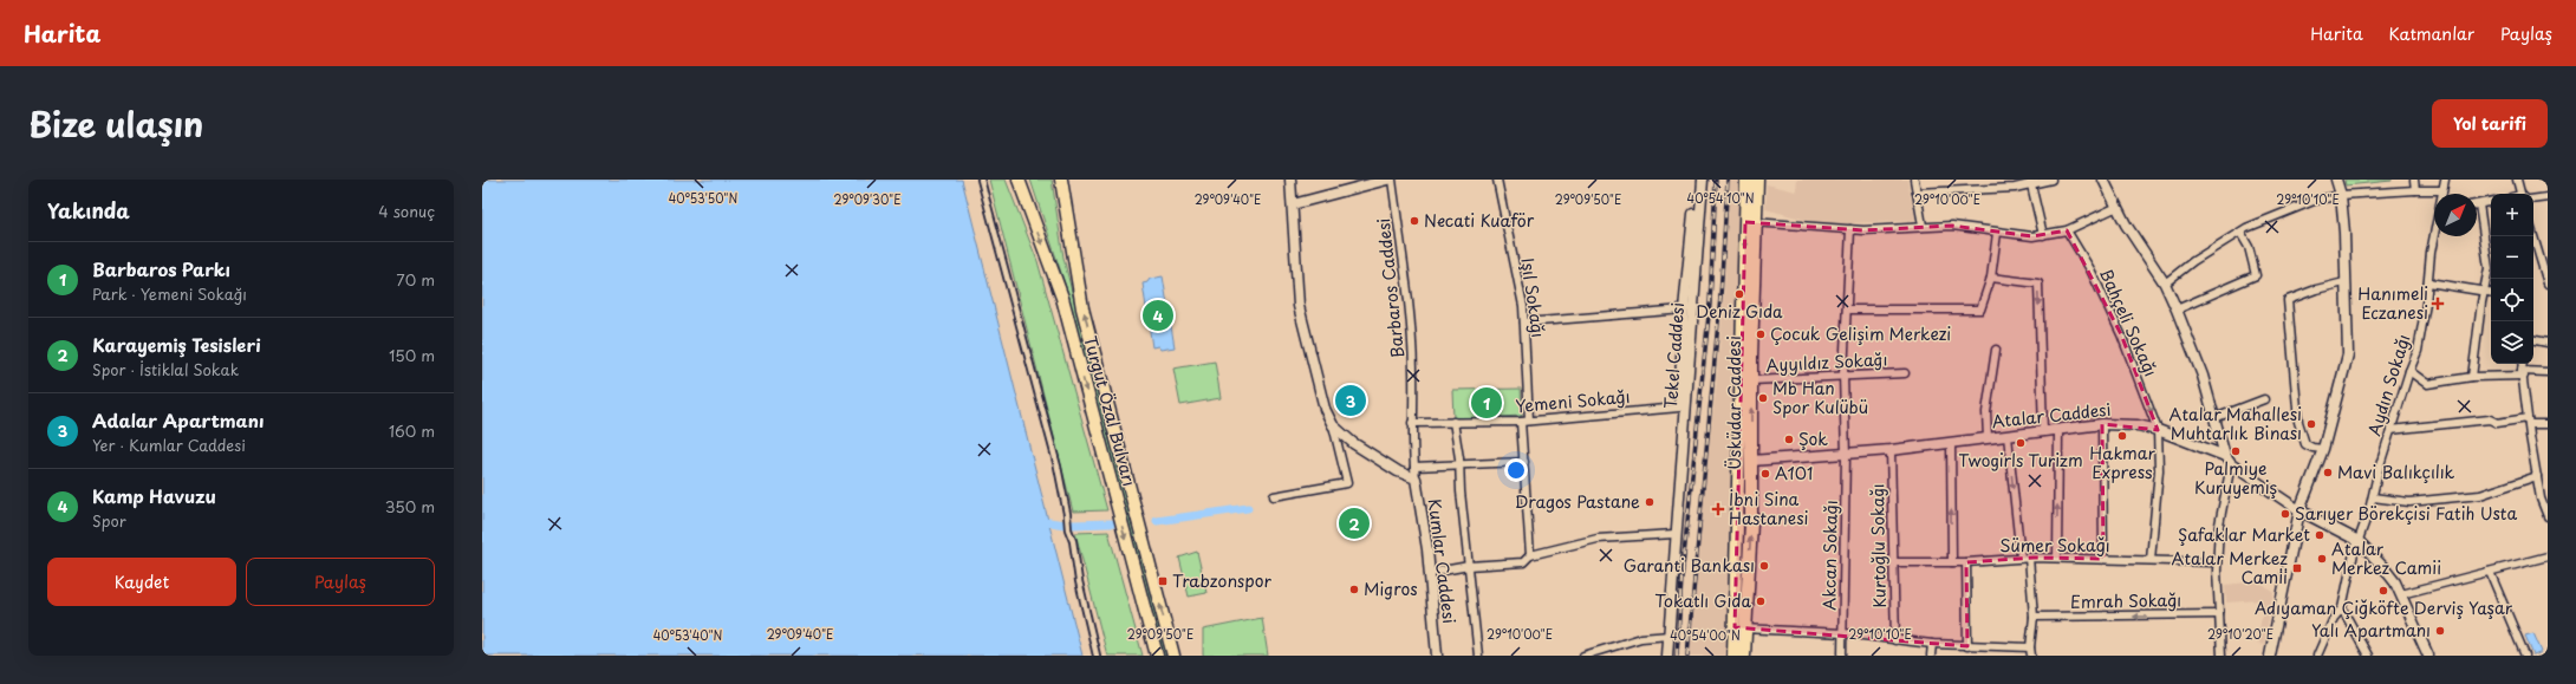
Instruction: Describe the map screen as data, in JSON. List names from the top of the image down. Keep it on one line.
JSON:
{"streets":{"main road":["Üsküdar Caddesi","Turgut Özal Bulvarı"],"street":["Barbaros Caddesi","Işıl Sokağı","Bahçeli Sokağı","Tekel Caddesi","Ayyıldız Sokağı","Aydın Sokağı","Yemeni Sokağı","Atalar Caddesi","Kurtoğlu Sokağı","Sümer Sokağı","Akcan Sokağı","Kumlar Caddesi","Emrah Sokağı"]},"crossings":[["Barbaros Caddesi","Yemeni Sokağı"],["Barbaros Caddesi","Kumlar Caddesi"],["Işıl Sokağı","Yemeni Sokağı"],["Bahçeli Sokağı","Atalar Caddesi"],["Bahçeli Sokağı","Sümer Sokağı"],["Tekel Caddesi","Yemeni Sokağı"],["Ayyıldız Sokağı","Üsküdar Caddesi"],["Ayyıldız Sokağı","Akcan Sokağı"],["Aydın Sokağı","Atalar Caddesi"],["Üsküdar Caddesi","Atalar Caddesi"],["Atalar Caddesi","Kurtoğlu Sokağı"],["Atalar Caddesi","Akcan Sokağı"],["Kurtoğlu Sokağı","Sümer Sokağı"]],"one_way":["Emrah Sokağı"],"places":{"other":["Necati Kuaför","Deniz Gıda","Çocuk Gelişim Merkezi","Mb Han Spor Kulübü","Atalar Mahallesi Muhtarlık Binası","Hakmar Express","Şok","Twogirls Turizm","Palmiye Kuruyemiş","Mavi Balıkçılık","A101","Dragos Pastane","Sarıyer Börekçisi Fatih Usta","Şafaklar Market","Atalar Merkez Camii","Garanti Bankası","Migros","Adıyaman Çiğköfte Derviş Yaşar","Tokatlı Gıda","Yalı Apartmanı"],"health":["Hanımeli Eczanesi","İbni Sina Hastanesi"],"transit":["Atalar Merkez Cami̇i̇","Trabzonspor"]},"north":"top right","page":{"header":"Harita","nav":["Harita","Katmanlar","Paylaş"],"title":"Bize ulaşın","buttons":["Yol tarifi",["Kaydet","Paylaş"]],"heading":["Yakında","4 sonuç"],"map_buttons":["+","−"],"list":[{"mark":"1","name":"Barbaros Parkı","note":"Park · Yemeni Sokağı","value":"70 m"},{"mark":"2","name":"Karayemiş Tesisleri","note":"Spor · İstiklal Sokak","value":"150 m"},{"mark":"3","name":"Adalar Apartmanı","note":"Yer · Kumlar Caddesi","value":"160 m"},{"mark":"4","name":"Kamp Havuzu","note":"Spor","value":"350 m"}],"pins":["4","3","1","2"]},"coordinates":["40°53'50\"N","40°54'10\"N","29°09'30\"E","29°09'40\"E","29°10'00\"E","29°10'10\"E","29°09'50\"E","29°10'20\"E","40°53'40\"N","40°54'00\"N"]}
